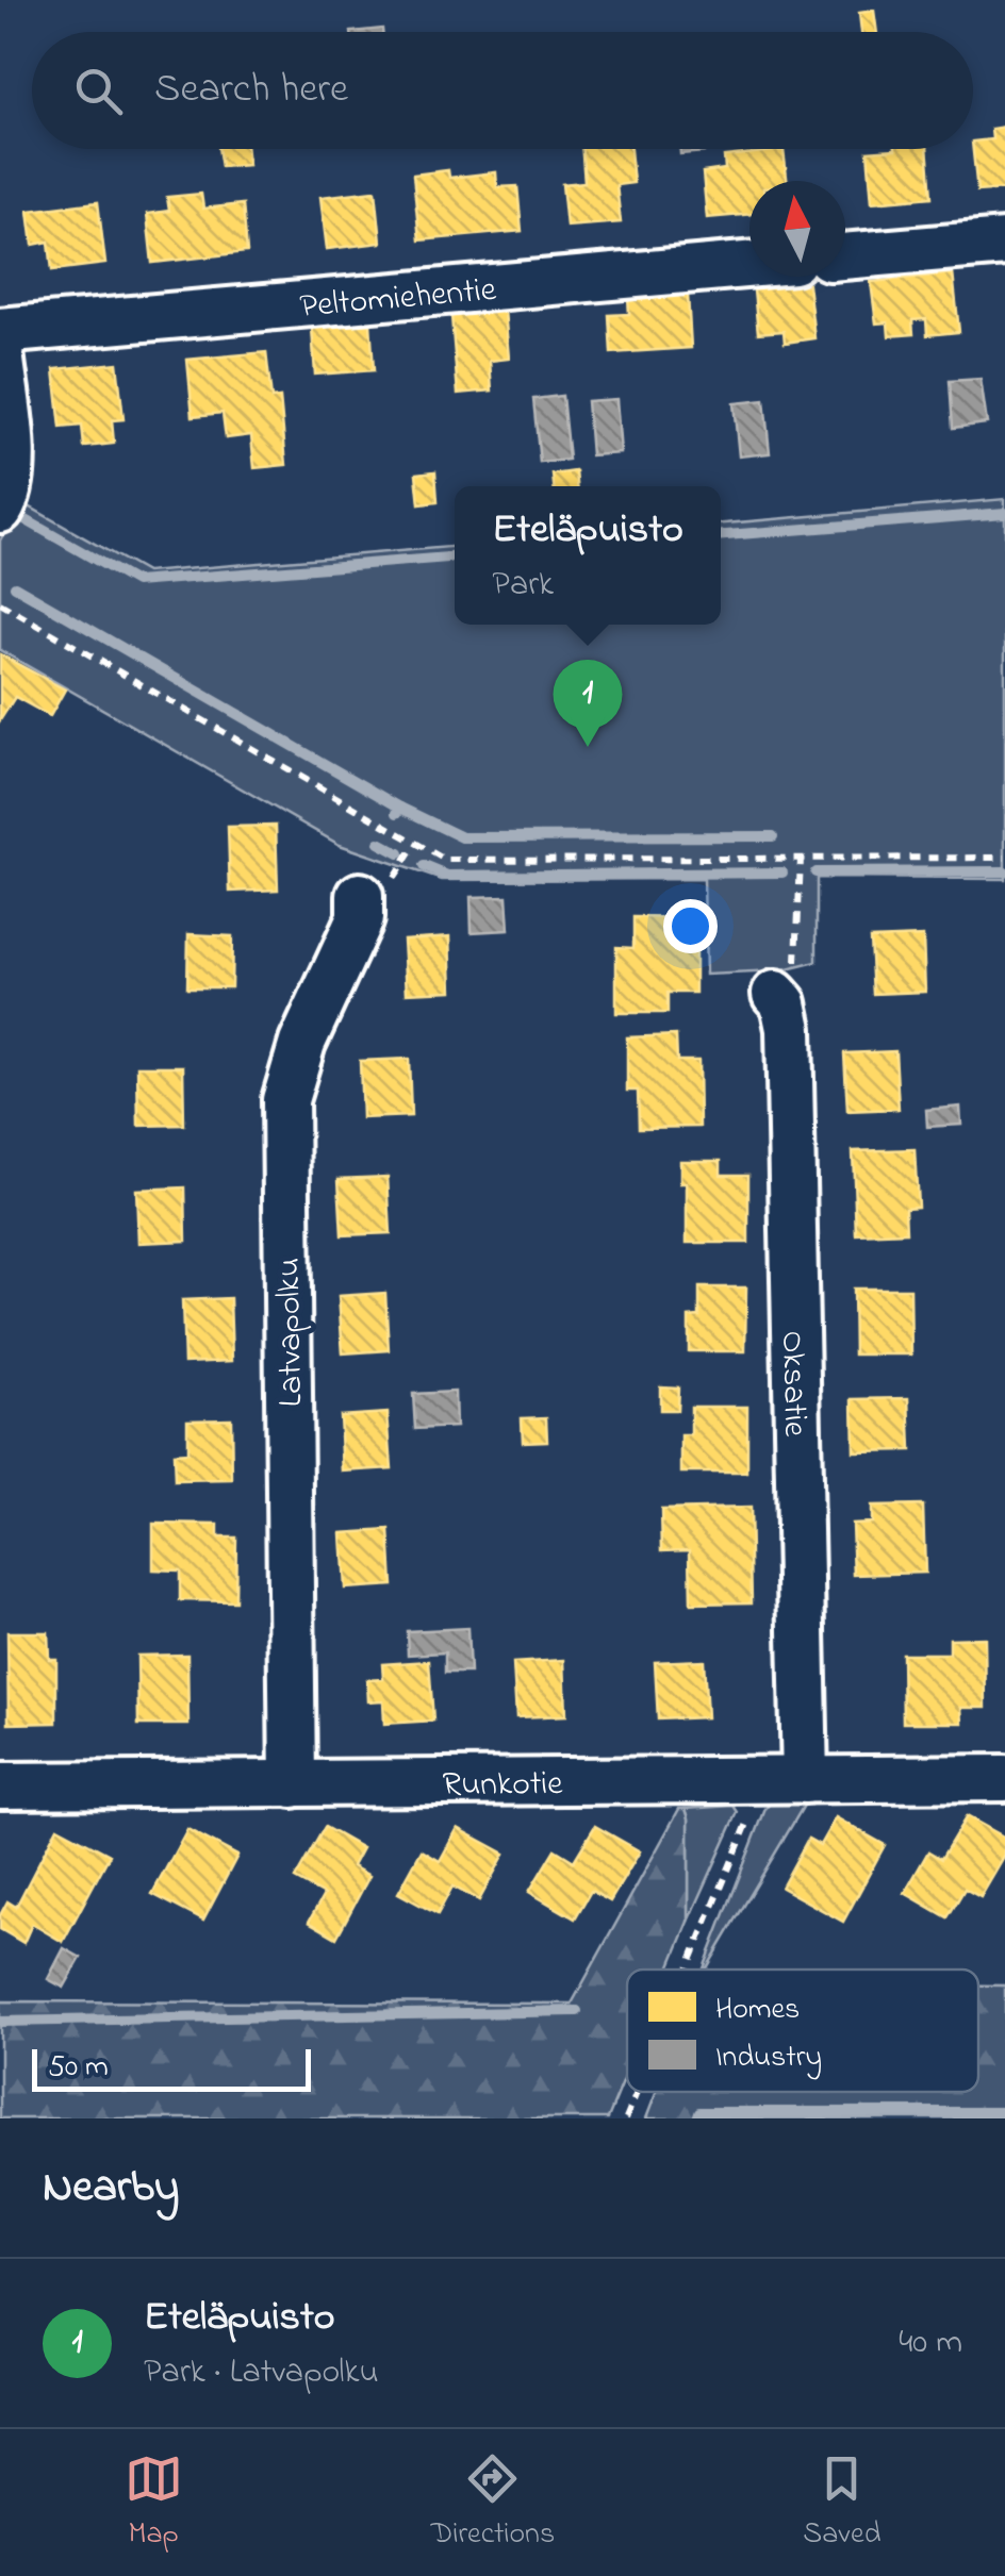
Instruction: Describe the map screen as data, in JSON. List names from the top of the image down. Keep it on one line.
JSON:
{"streets":{"street":["Peltomiehentie","Latvapolku","Oksatie","Runkotie"]},"crossings":[["Latvapolku","Runkotie"],["Oksatie","Runkotie"]],"legend":["Homes","Industry"],"scale_bar":"50 m","north":"top","page":{"search":"Search here","popup":["Eteläpuisto","Park"],"pins":"1","scale":"50 m","heading":"Nearby","list":[{"mark":"1","name":"Eteläpuisto","note":"Park · Latvapolku","value":"40 m"}],"nav":["Map","Directions","Saved"]}}
